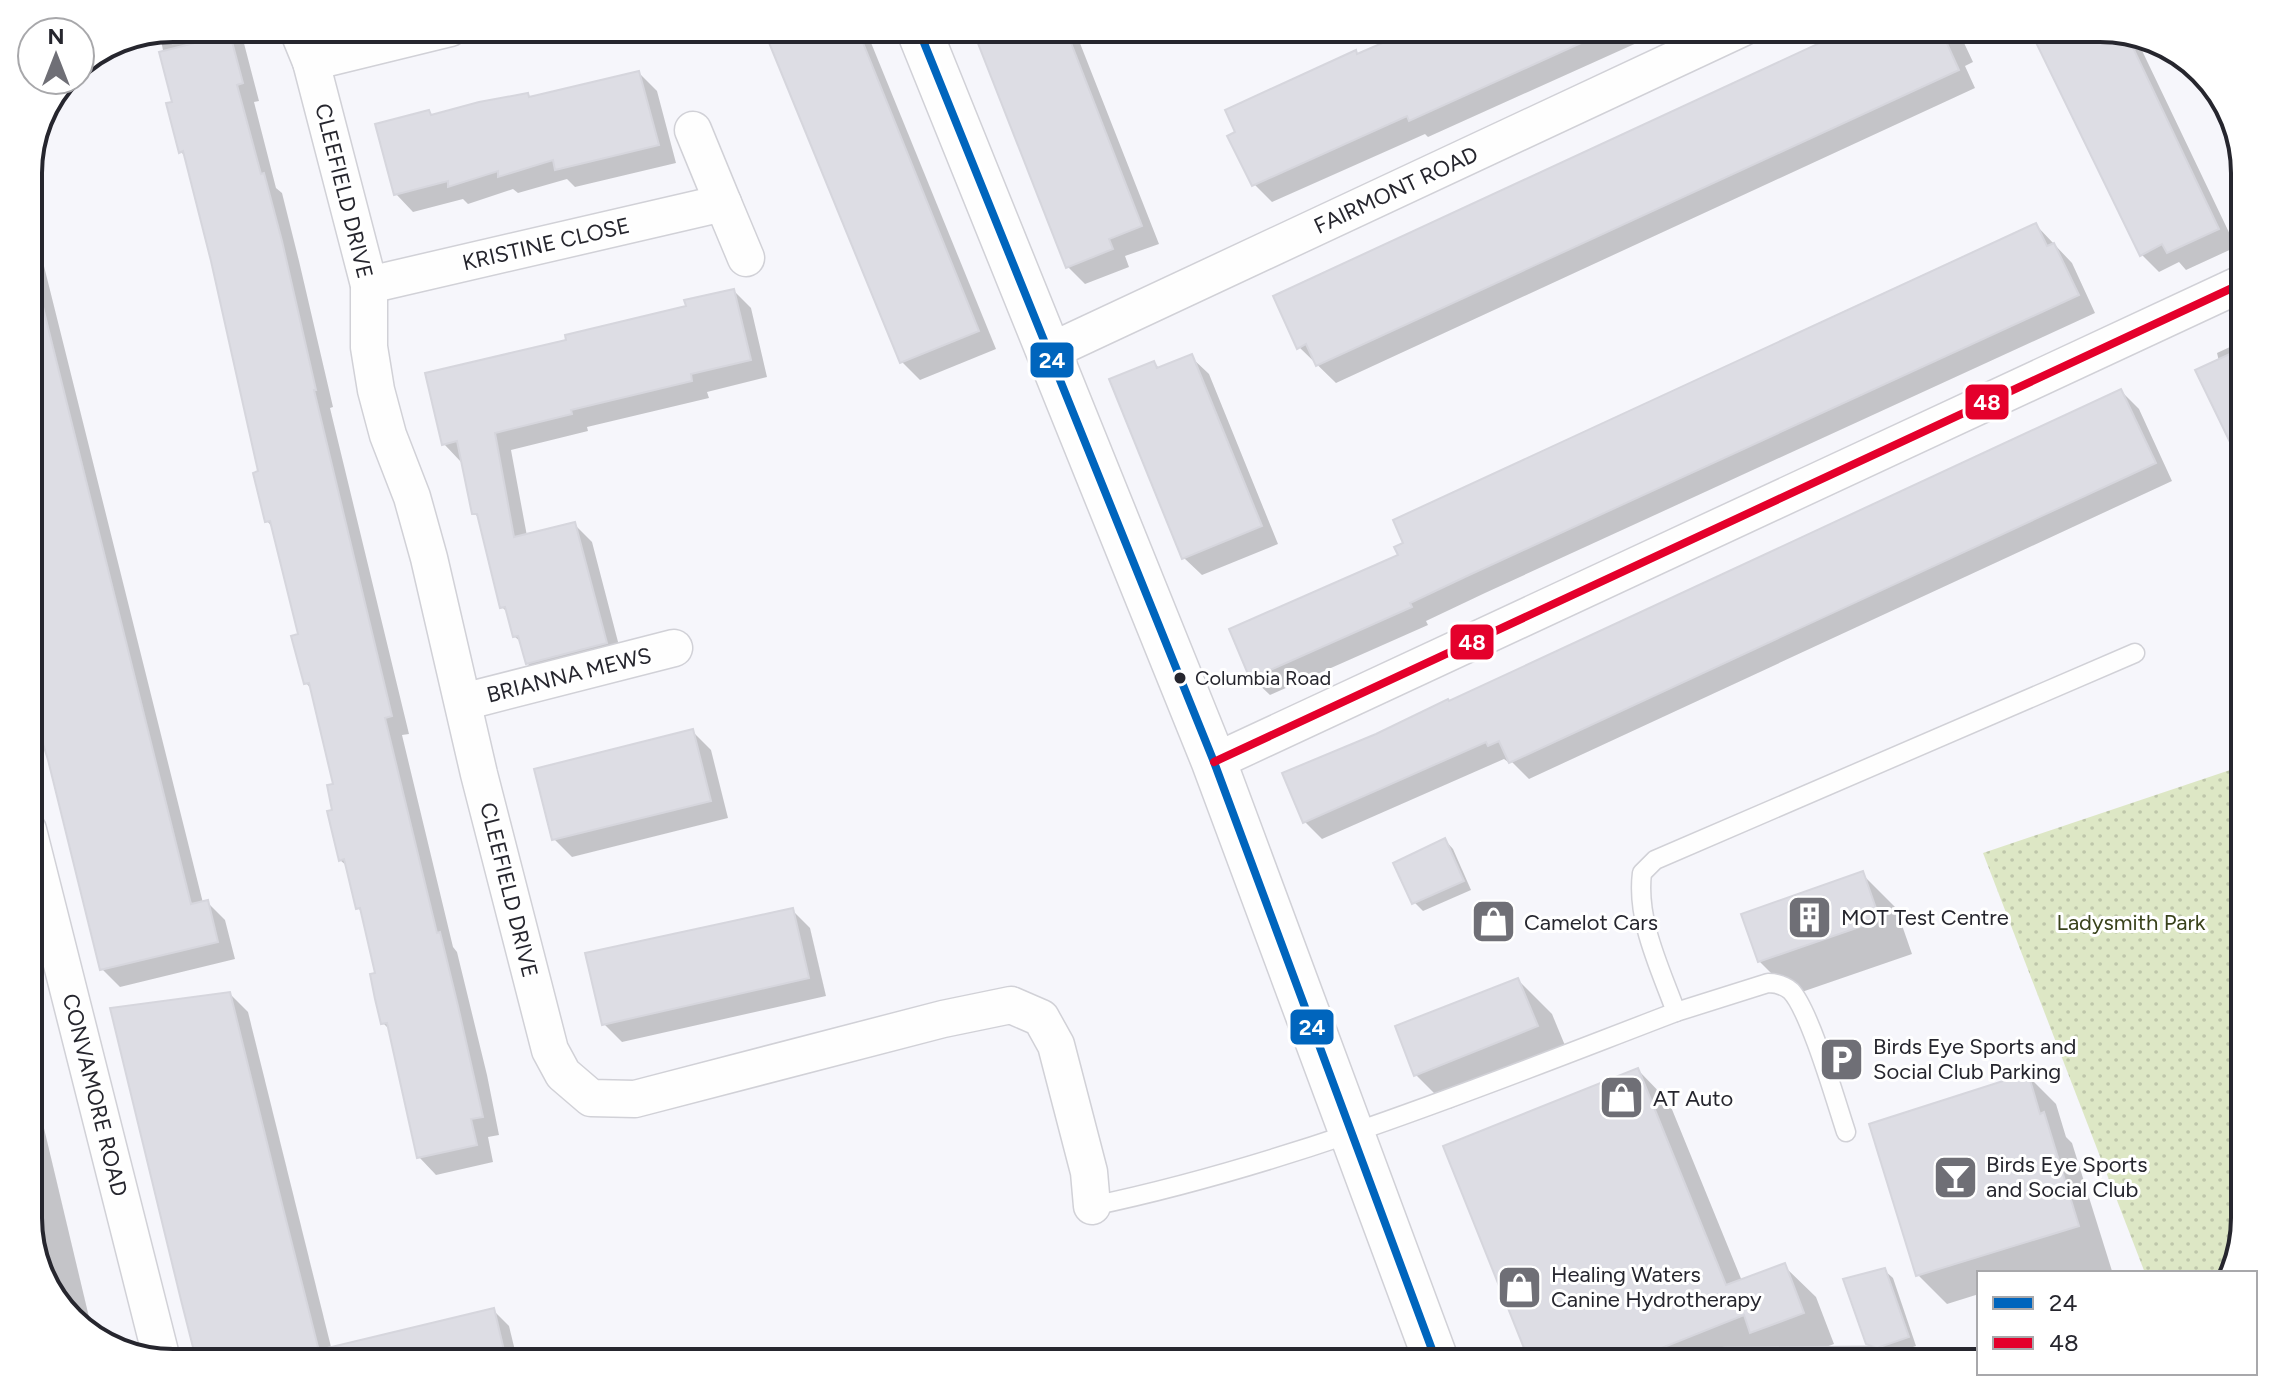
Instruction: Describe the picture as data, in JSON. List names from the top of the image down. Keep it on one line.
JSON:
{"streets":{"street":["FAIRMONT ROAD","CLEEFIELD DRIVE","KRISTINE CLOSE","BRIANNA MEWS","CONVAMORE ROAD"]},"crossings":[["CLEEFIELD DRIVE","KRISTINE CLOSE"],["CLEEFIELD DRIVE","BRIANNA MEWS"]],"parks":["Ladysmith Park"],"places":{"other":["Columbia Road"],"building":["MOT Test Centre"],"shop":["Camelot Cars","AT Auto","Healing Waters Canine Hydrotherapy"],"parking":["Birds Eye Sports and Social Club Parking"],"bar":["Birds Eye Sports and Social Club"]},"lines":["transit line 24","transit line 48"],"legend":["24","48"],"north":"top"}
